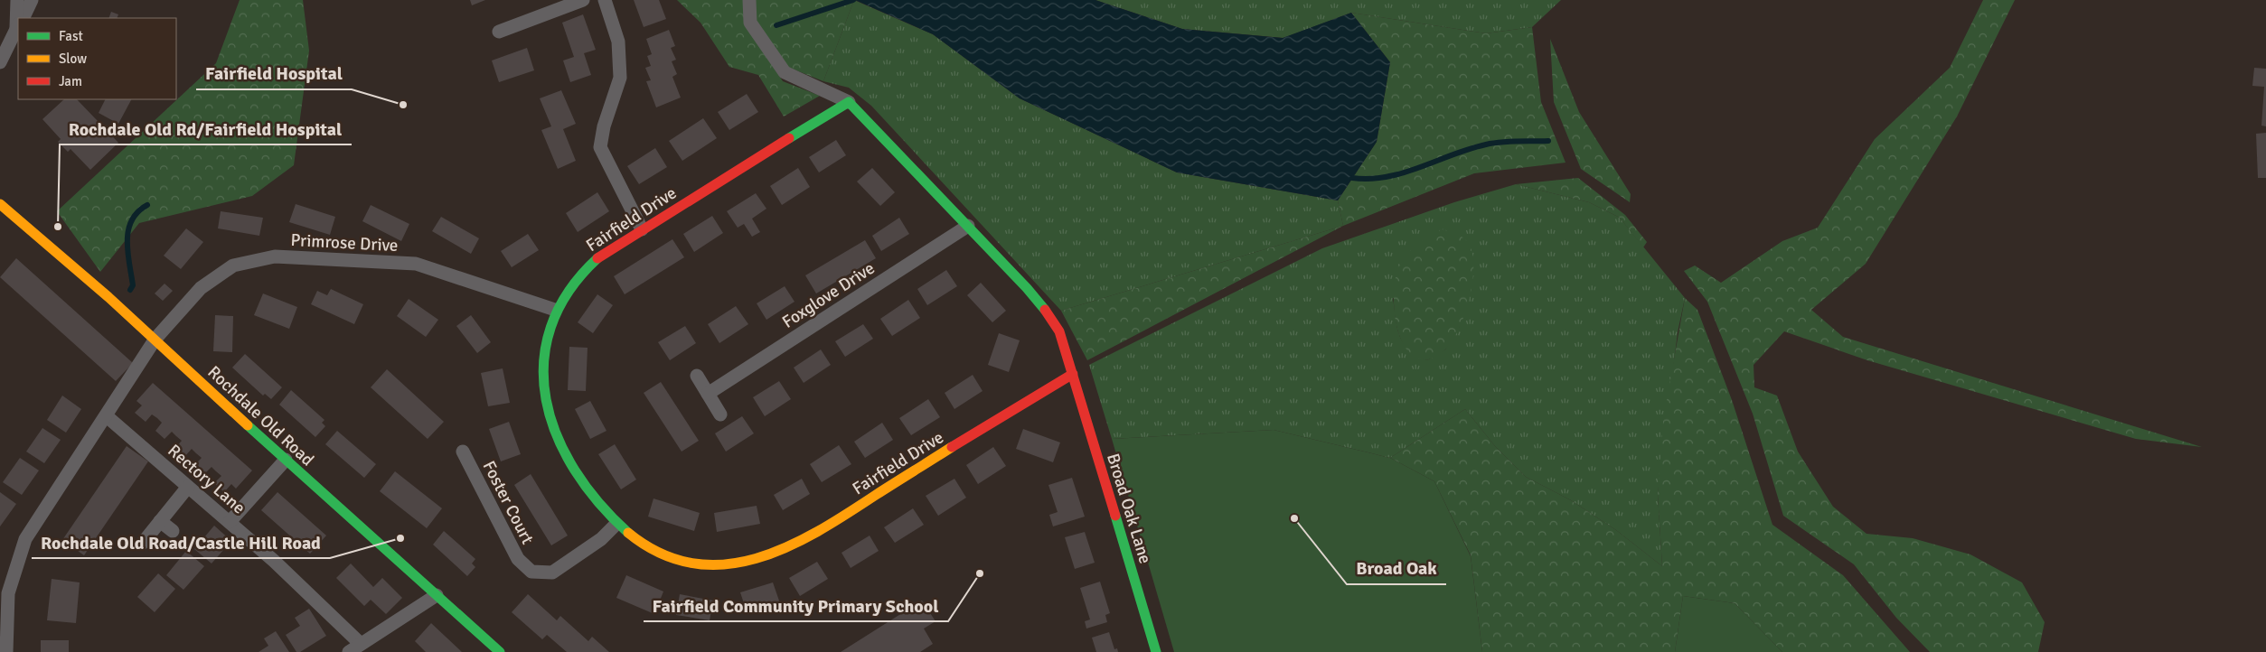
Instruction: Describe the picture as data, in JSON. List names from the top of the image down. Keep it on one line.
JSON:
{"streets":{"street":["Fairfield Drive","Primrose Drive","Foxglove Drive","Rochdale Old Road","Rectory Lane","Foster Court","Broad Oak Lane"]},"crossings":[["Fairfield Drive","Primrose Drive"],["Fairfield Drive","Foster Court"],["Fairfield Drive","Broad Oak Lane"],["Primrose Drive","Rochdale Old Road"]],"places":["Fairfield Hospital","Rochdale Old Rd/Fairfield Hospital","Broad Oak","Rochdale Old Road/Castle Hill Road","Fairfield Community Primary School"],"legend":["Fast","Slow","Jam"]}
